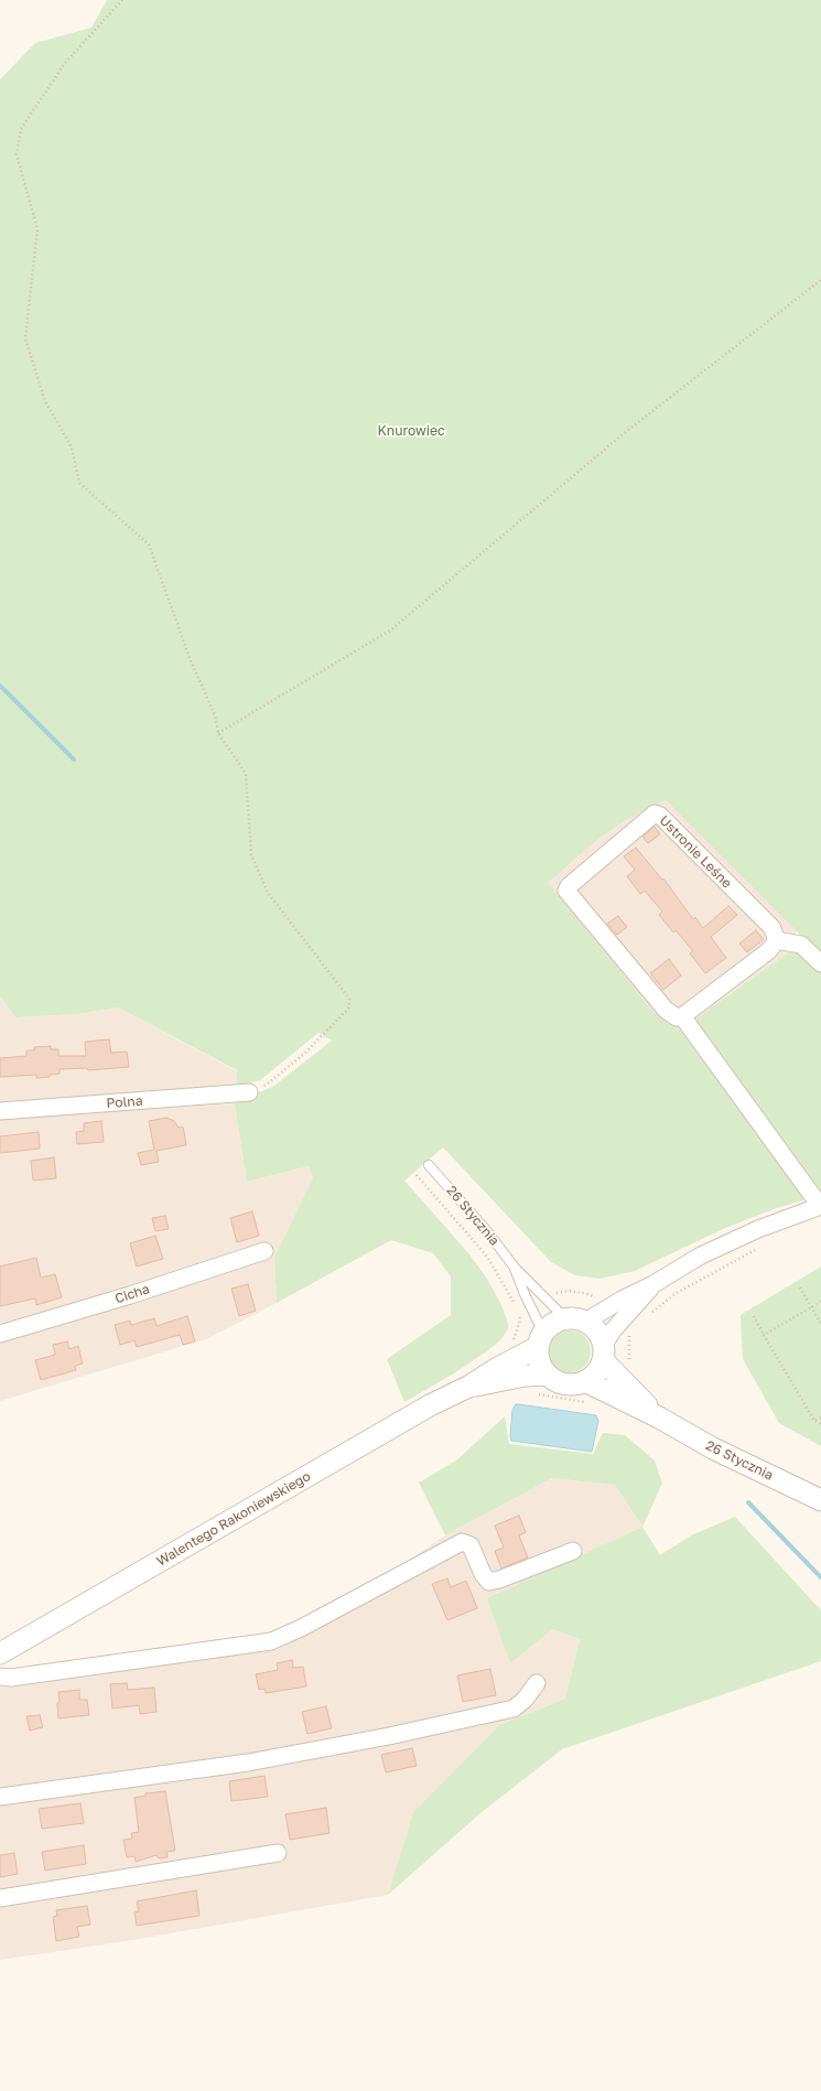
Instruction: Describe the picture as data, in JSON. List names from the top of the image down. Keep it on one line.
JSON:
{"streets":{"street":["Ustronie Leśne","Polna","26 Stycznia","Cicha","Walentego Rakoniewskiego"]},"crossings":[["26 Stycznia","Walentego Rakoniewskiego"]],"parks":["Knurowiec"]}
